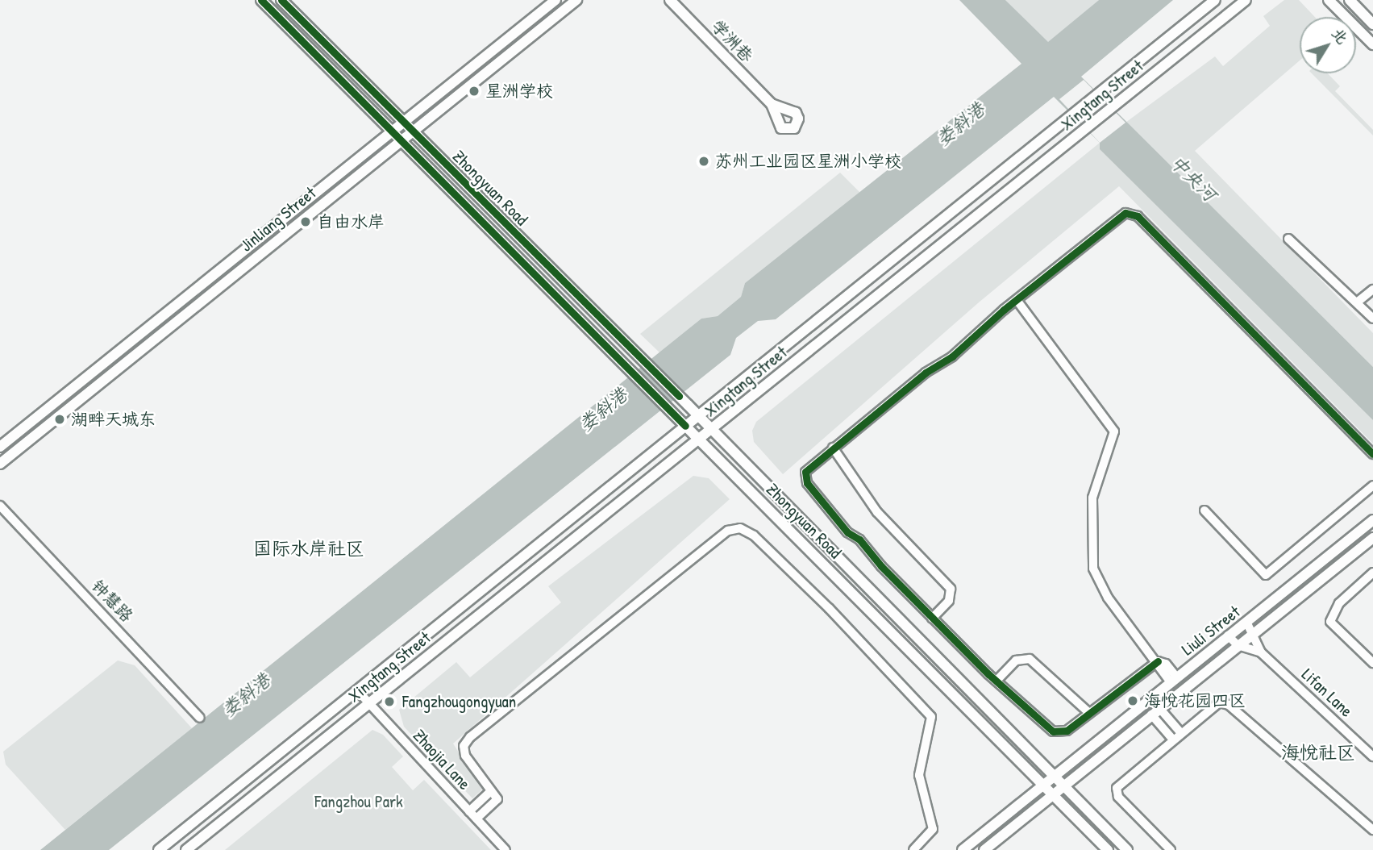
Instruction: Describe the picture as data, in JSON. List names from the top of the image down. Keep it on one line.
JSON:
{"streets":{"main road":["学洲巷","Xingtang Street","Zhongyuan Road","Jinliang Street","Liuli Street"],"street":["钟慧路","Lifan Lane","Zhaojia Lane"]},"crossings":[["Xingtang Street","Zhongyuan Road"],["Xingtang Street","Zhaojia Lane"],["Zhongyuan Road","Jinliang Street"],["Zhongyuan Road","Liuli Street"],["Liuli Street","Lifan Lane"]],"districts":["国际水岸社区","海悦社区"],"water":["娄斜港","中央河"],"parks":["Fangzhou Park"],"places":["星洲学校","苏州工业园区星洲小学校","自由水岸","湖畔天城东","海悦花园四区","Fangzhougongyuan"],"north":"top right"}
